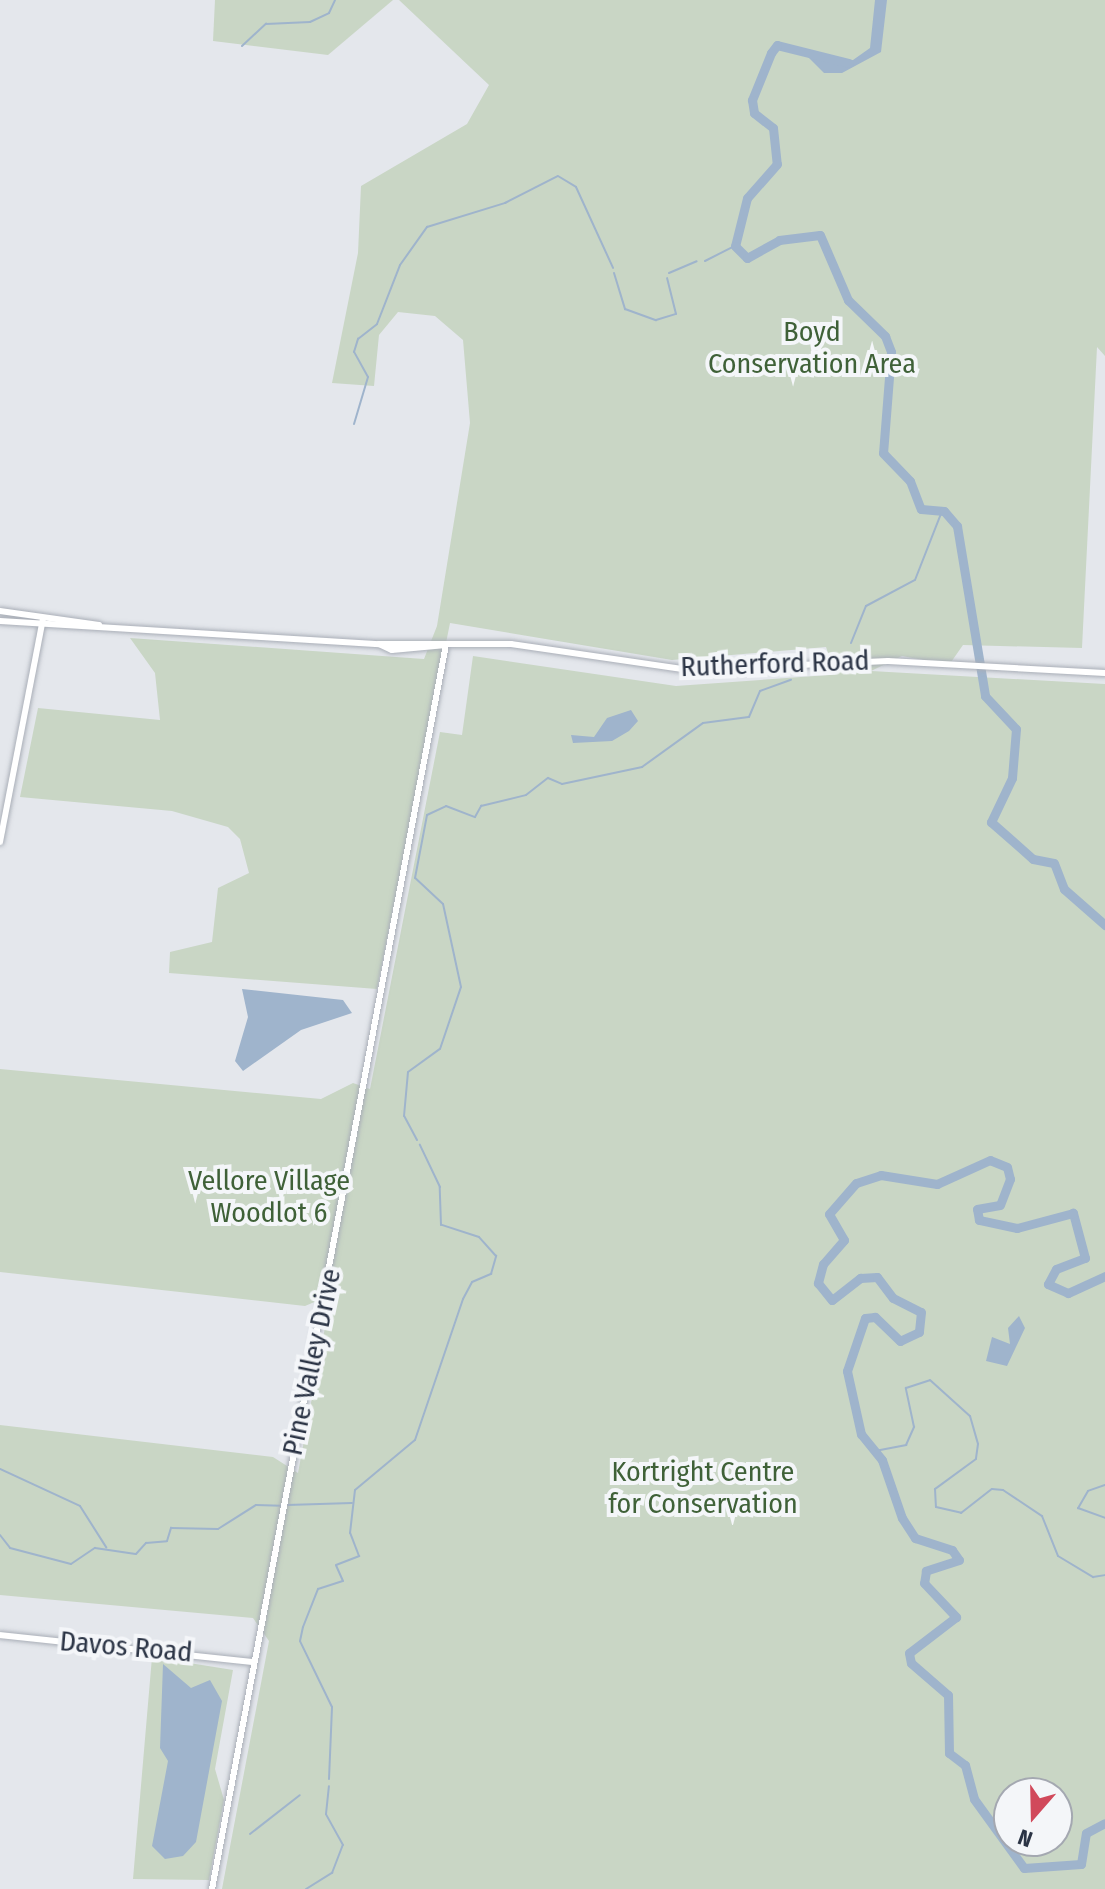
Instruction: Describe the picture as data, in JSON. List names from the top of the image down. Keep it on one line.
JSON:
{"streets":{"street":["Rutherford Road","Pine Valley Drive","Davos Road"]},"crossings":[["Rutherford Road","Pine Valley Drive"],["Pine Valley Drive","Davos Road"]],"parks":["Boyd Conservation Area","Vellore Village Woodlot 6","Kortright Centre for Conservation"],"north":"bottom"}
